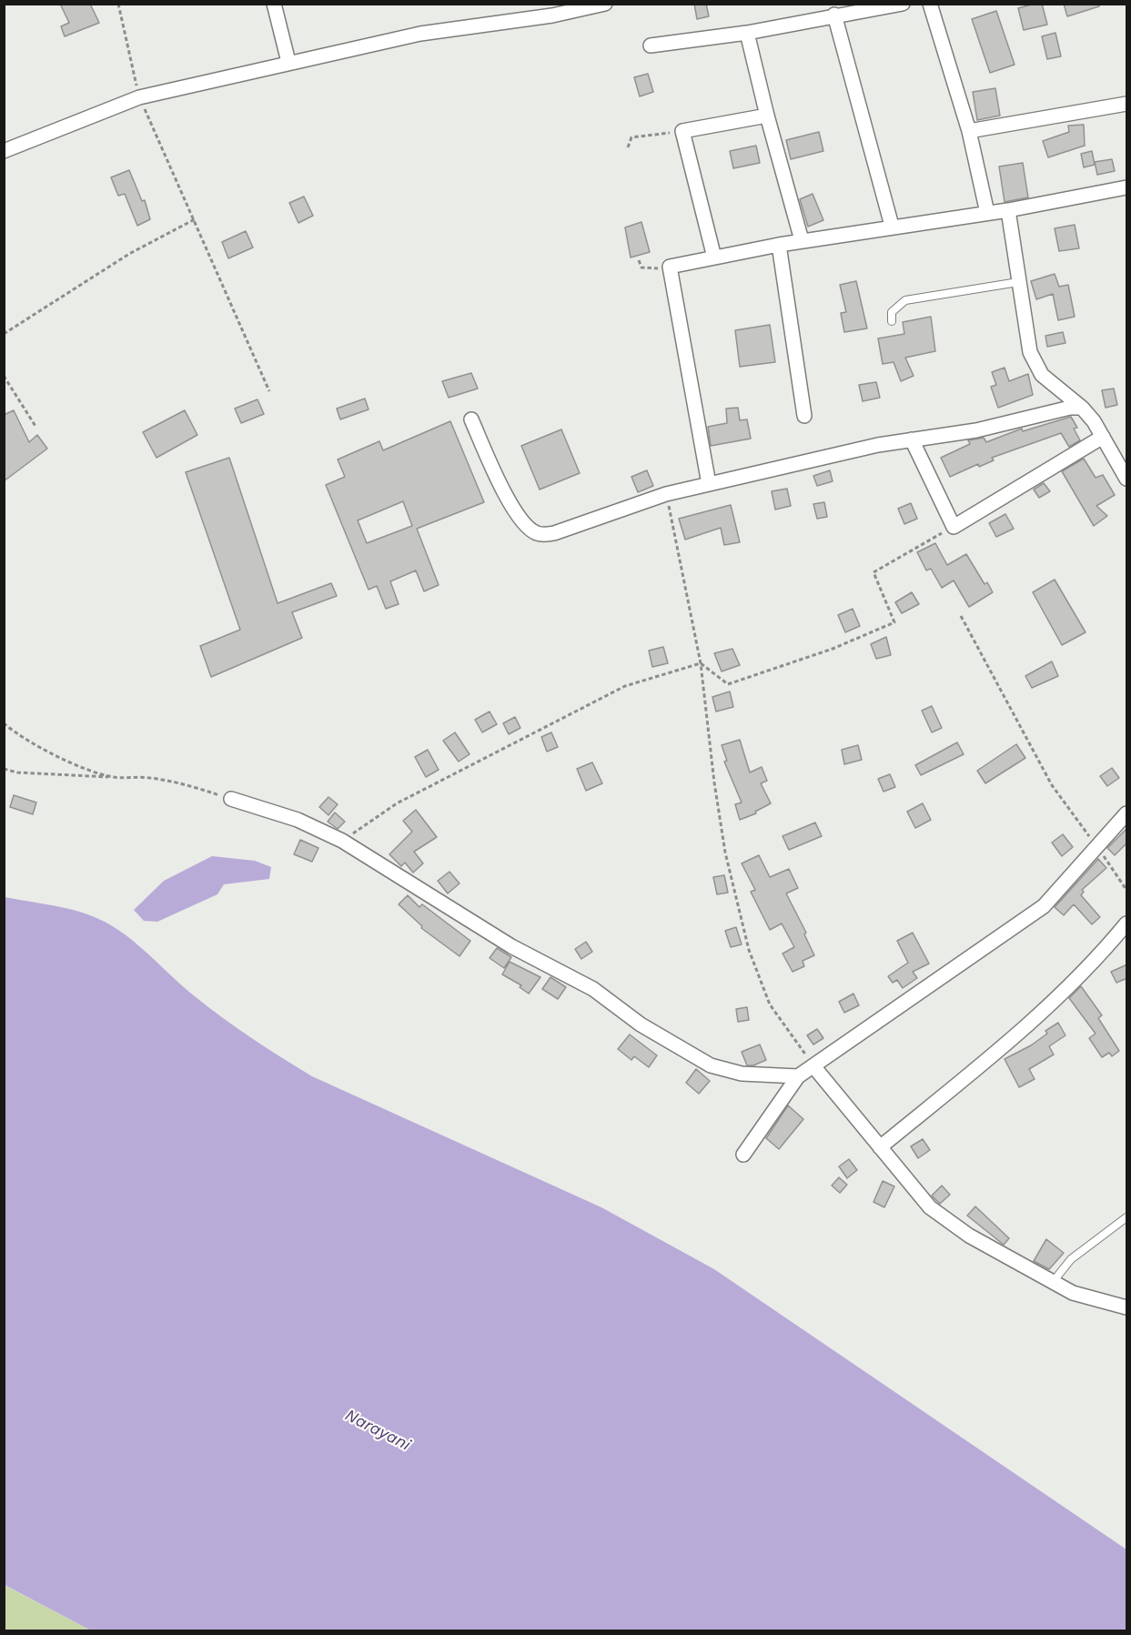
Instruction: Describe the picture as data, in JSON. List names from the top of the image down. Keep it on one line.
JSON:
{"water":["Narayani"]}
